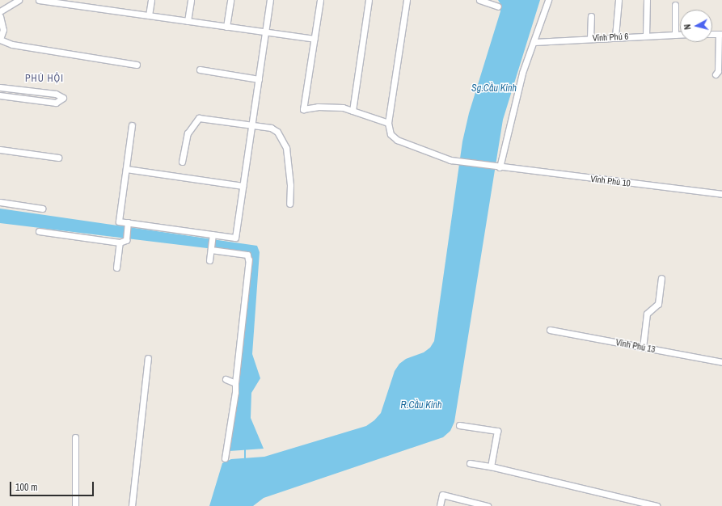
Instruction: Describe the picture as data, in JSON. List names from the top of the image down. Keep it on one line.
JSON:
{"streets":{"street":["Vĩnh Phú 6","Vĩnh Phú 10","Vĩnh Phú 13"]},"districts":["PHÚ HỘI"],"water":["Sg.Cầu Kinh","R.Cầu Kinh"],"scale_bar":"100 m","north":"left"}
